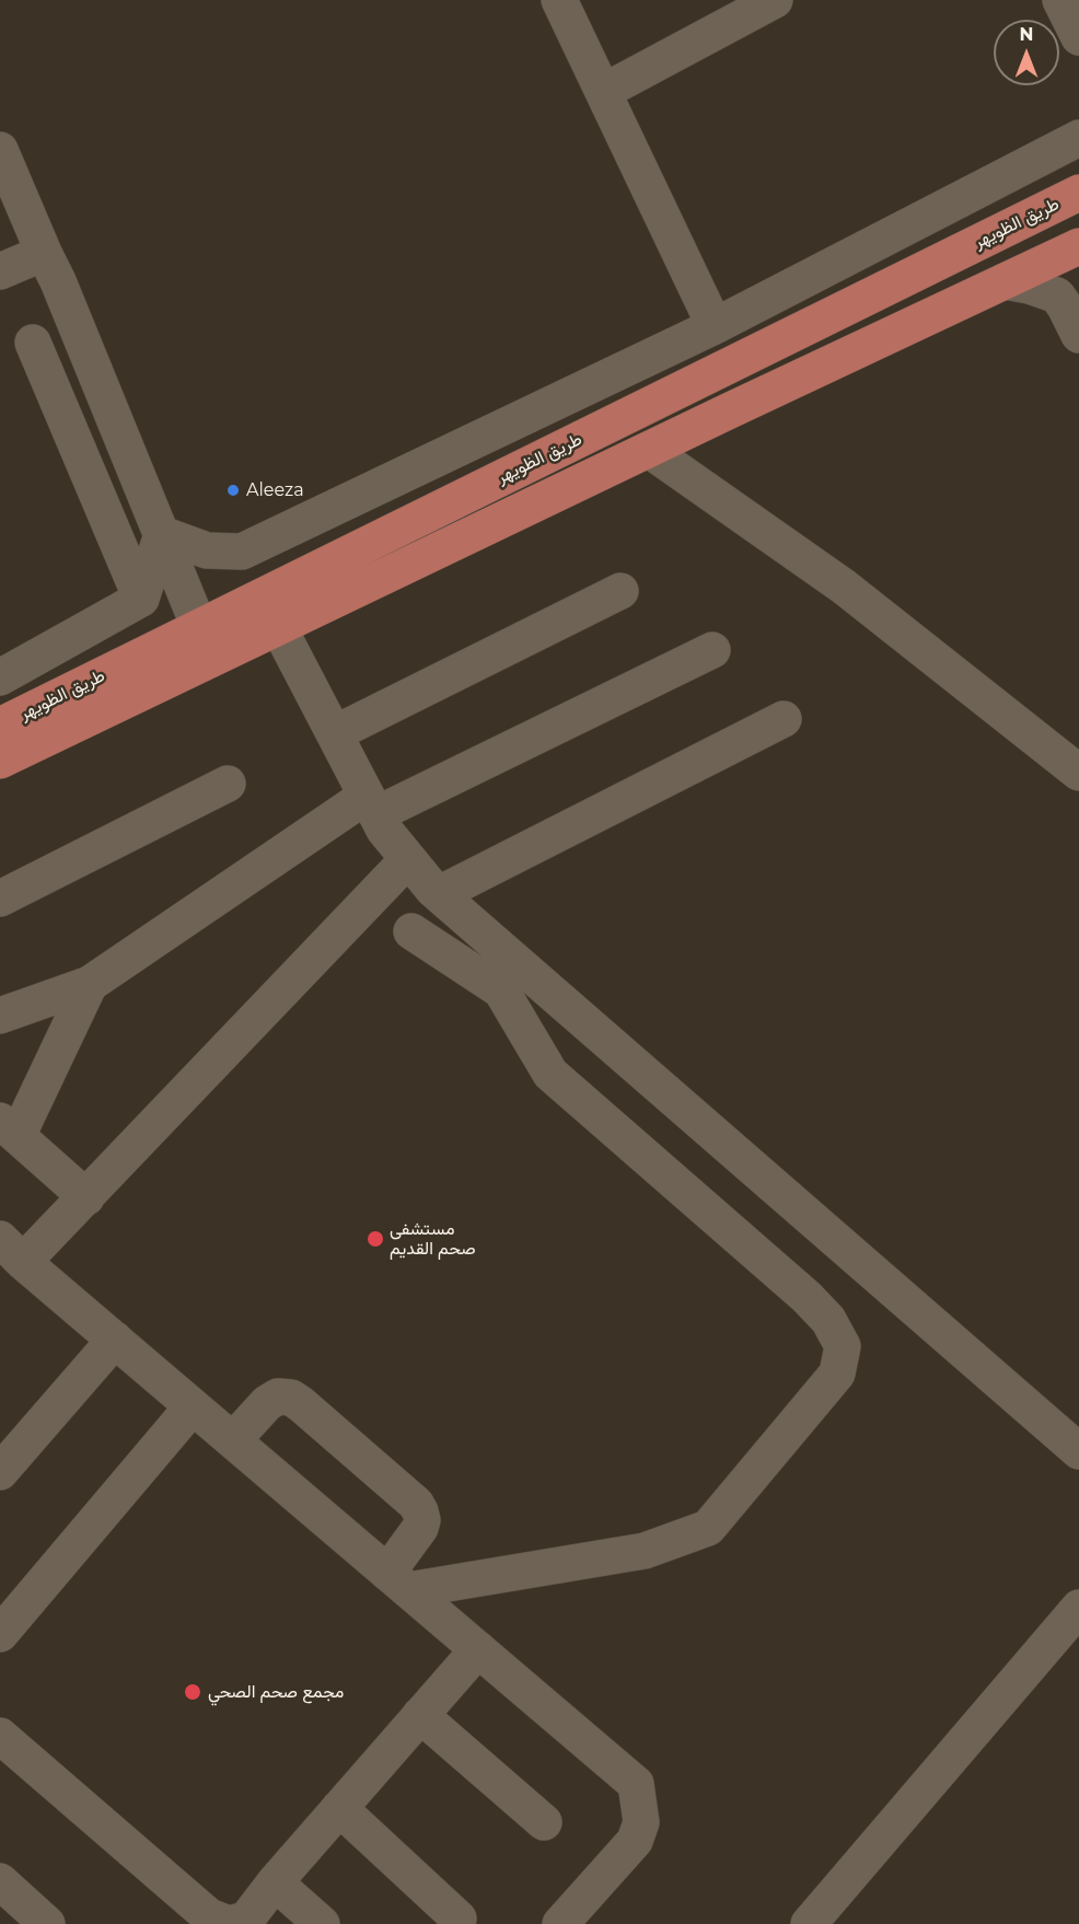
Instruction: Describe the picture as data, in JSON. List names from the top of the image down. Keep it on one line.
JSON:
{"streets":{"main road":["طريق الظويهر"]},"places":["Aleeza","مستشفى صحم القديم","مجمع صحم الصحي"],"north":"top"}
